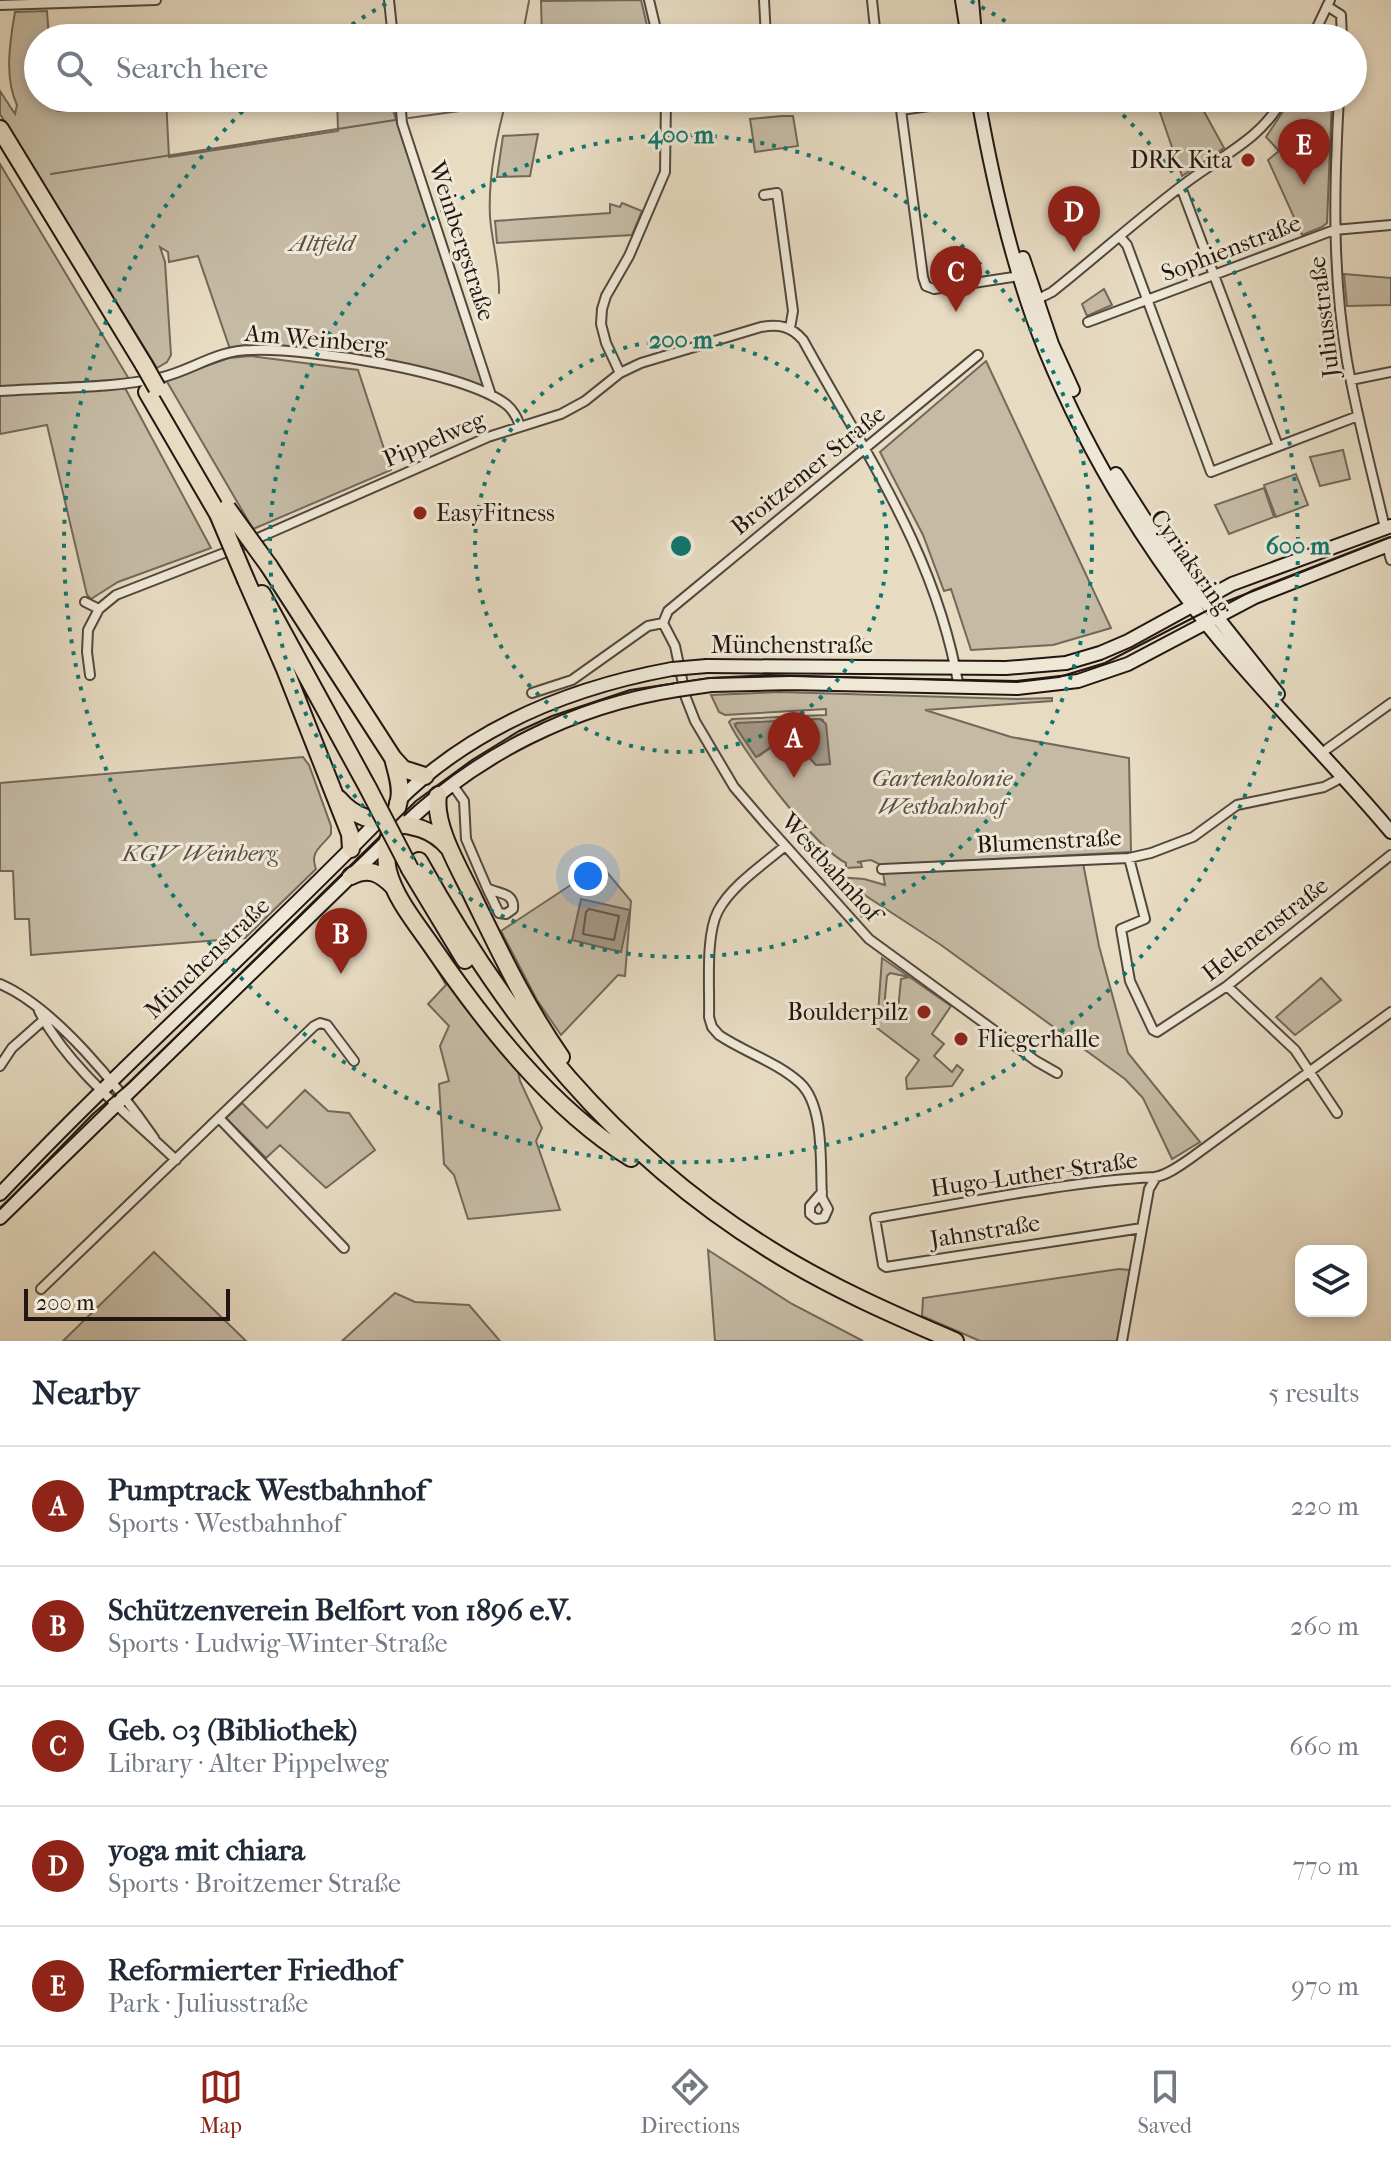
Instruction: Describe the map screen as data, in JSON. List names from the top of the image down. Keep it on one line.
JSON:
{"streets":{"main road":["Cyriaksring","Münchenstraße"],"street":["Weinbergstraße","Sophienstraße","Juliusstraße","Am Weinberg","Pippelweg","Broitzemer Straße","Blumenstraße","Westbahnhof","Helenenstraße","Hugo-Luther-Straße","Jahnstraße"]},"crossings":[["Weinbergstraße","Am Weinberg"],["Sophienstraße","Juliusstraße"],["Juliusstraße","Münchenstraße"],["Am Weinberg","Pippelweg"],["Broitzemer Straße","Westbahnhof"],["Cyriaksring","Münchenstraße"],["Cyriaksring","Blumenstraße"],["Blumenstraße","Helenenstraße"],["Hugo-Luther-Straße","Jahnstraße"]],"parks":["Altfeld","Gartenkolonie Westbahnhof","KGV Weinberg"],"places":["DRK Kita","EasyFitness","Boulderpilz","Fliegerhalle"],"scale_bar":"200 m","page":{"search":"Search here","pins":["E","D","C","A","B"],"scale":"200 m","heading":["Nearby","5 results"],"list":[{"mark":"A","name":"Pumptrack Westbahnhof","note":"Sports · Westbahnhof","value":"220 m"},{"mark":"B","name":"Schützenverein Belfort von 1896 e.V.","note":"Sports · Ludwig-Winter-Straße","value":"260 m"},{"mark":"C","name":"Geb. 03 (Bibliothek)","note":"Library · Alter Pippelweg","value":"660 m"},{"mark":"D","name":"yoga mit chiara","note":"Sports · Broitzemer Straße","value":"770 m"},{"mark":"E","name":"Reformierter Friedhof","note":"Park · Juliusstraße","value":"970 m"}],"nav":["Map","Directions","Saved"]},"rings":["400 m","200 m","600 m"]}
